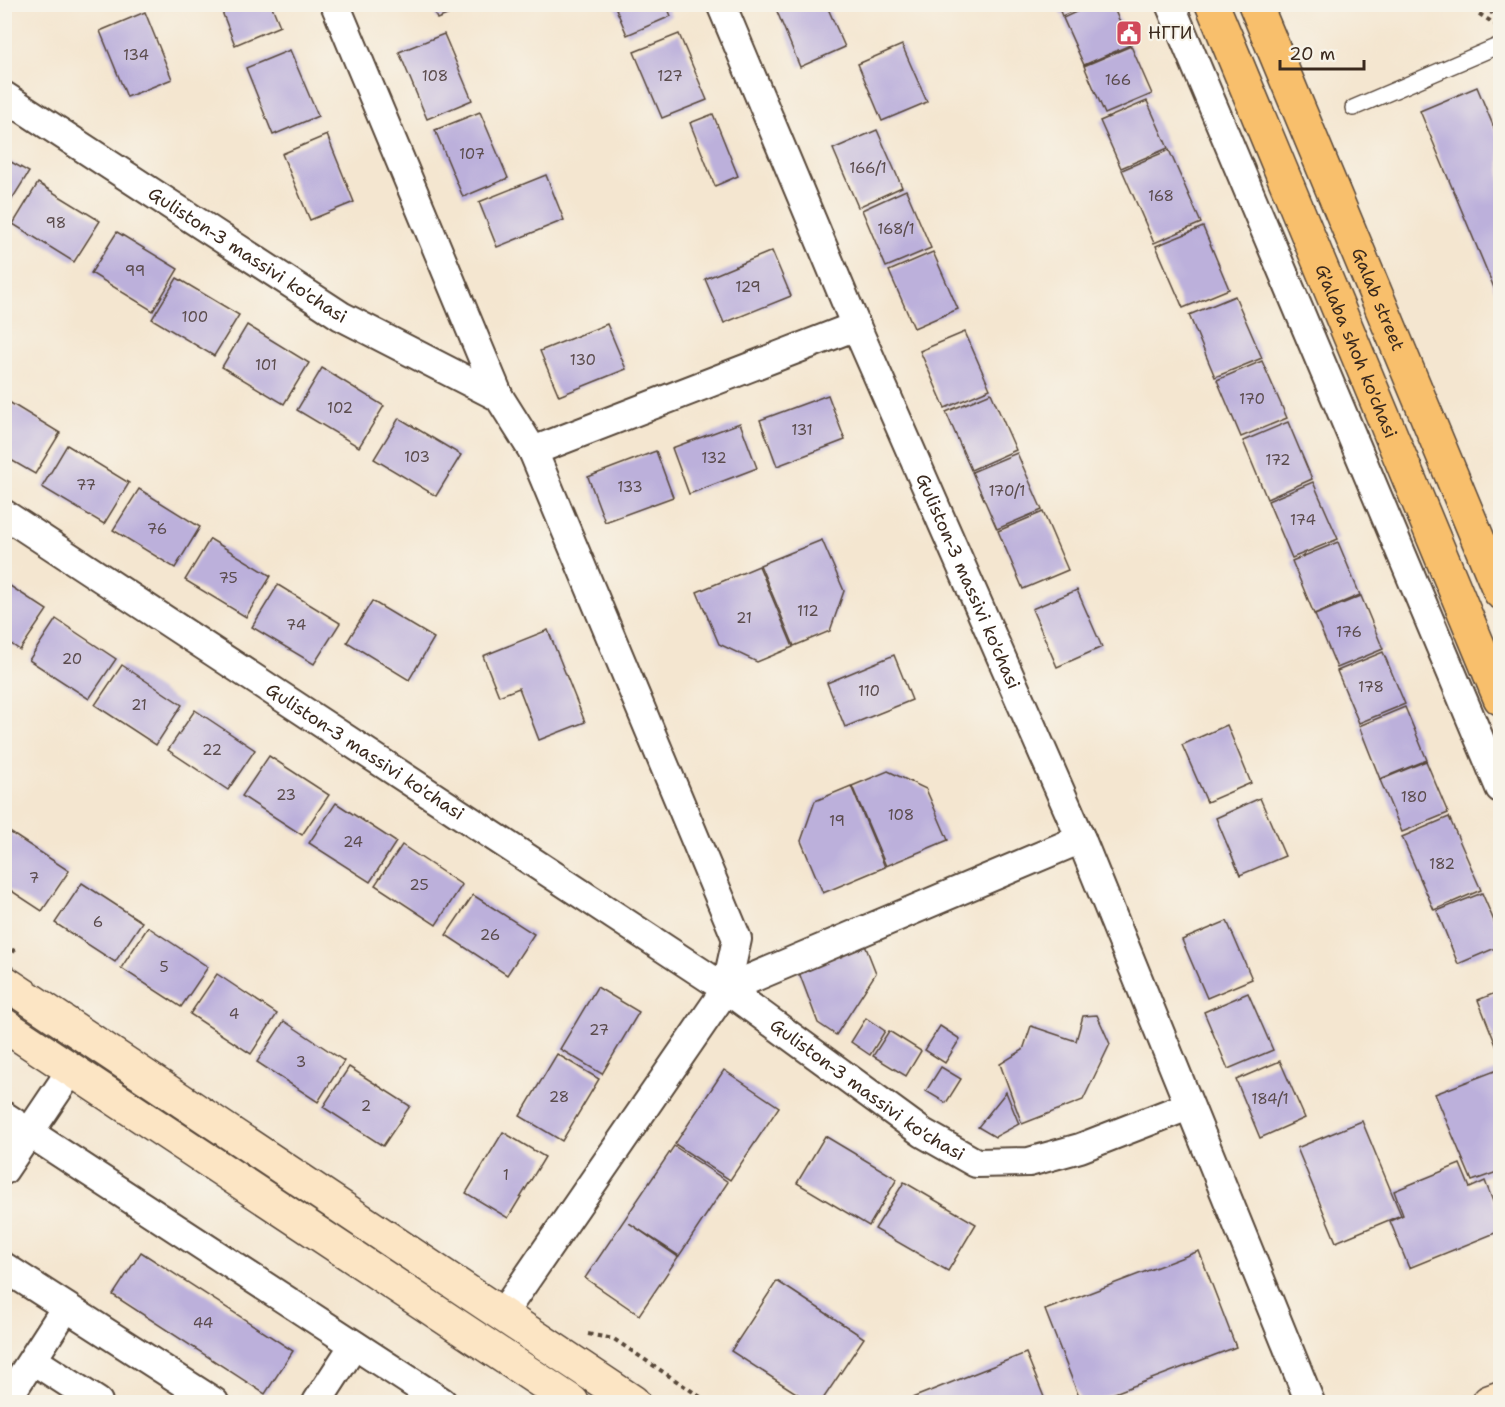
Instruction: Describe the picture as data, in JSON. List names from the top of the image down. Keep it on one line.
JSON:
{"streets":{"main road":["Galab street","G'alaba shoh ko'chasi"],"street":["Guliston-3 massivi ko'chasi"]},"places":{"public building":["НГГИ"]},"house_numbers":["134","108","127","166","107","166/1","168","98","168/1","99","129","100","130","101","170","102","131","103","132","172","77","133","170/1","174","76","75","112","21","74","176","20","178","110","21","22","23","180","108","19","24","182","7","25","6","26","5","4","27","3","28","184/1","2","1","44"],"scale_bar":"20 m"}
